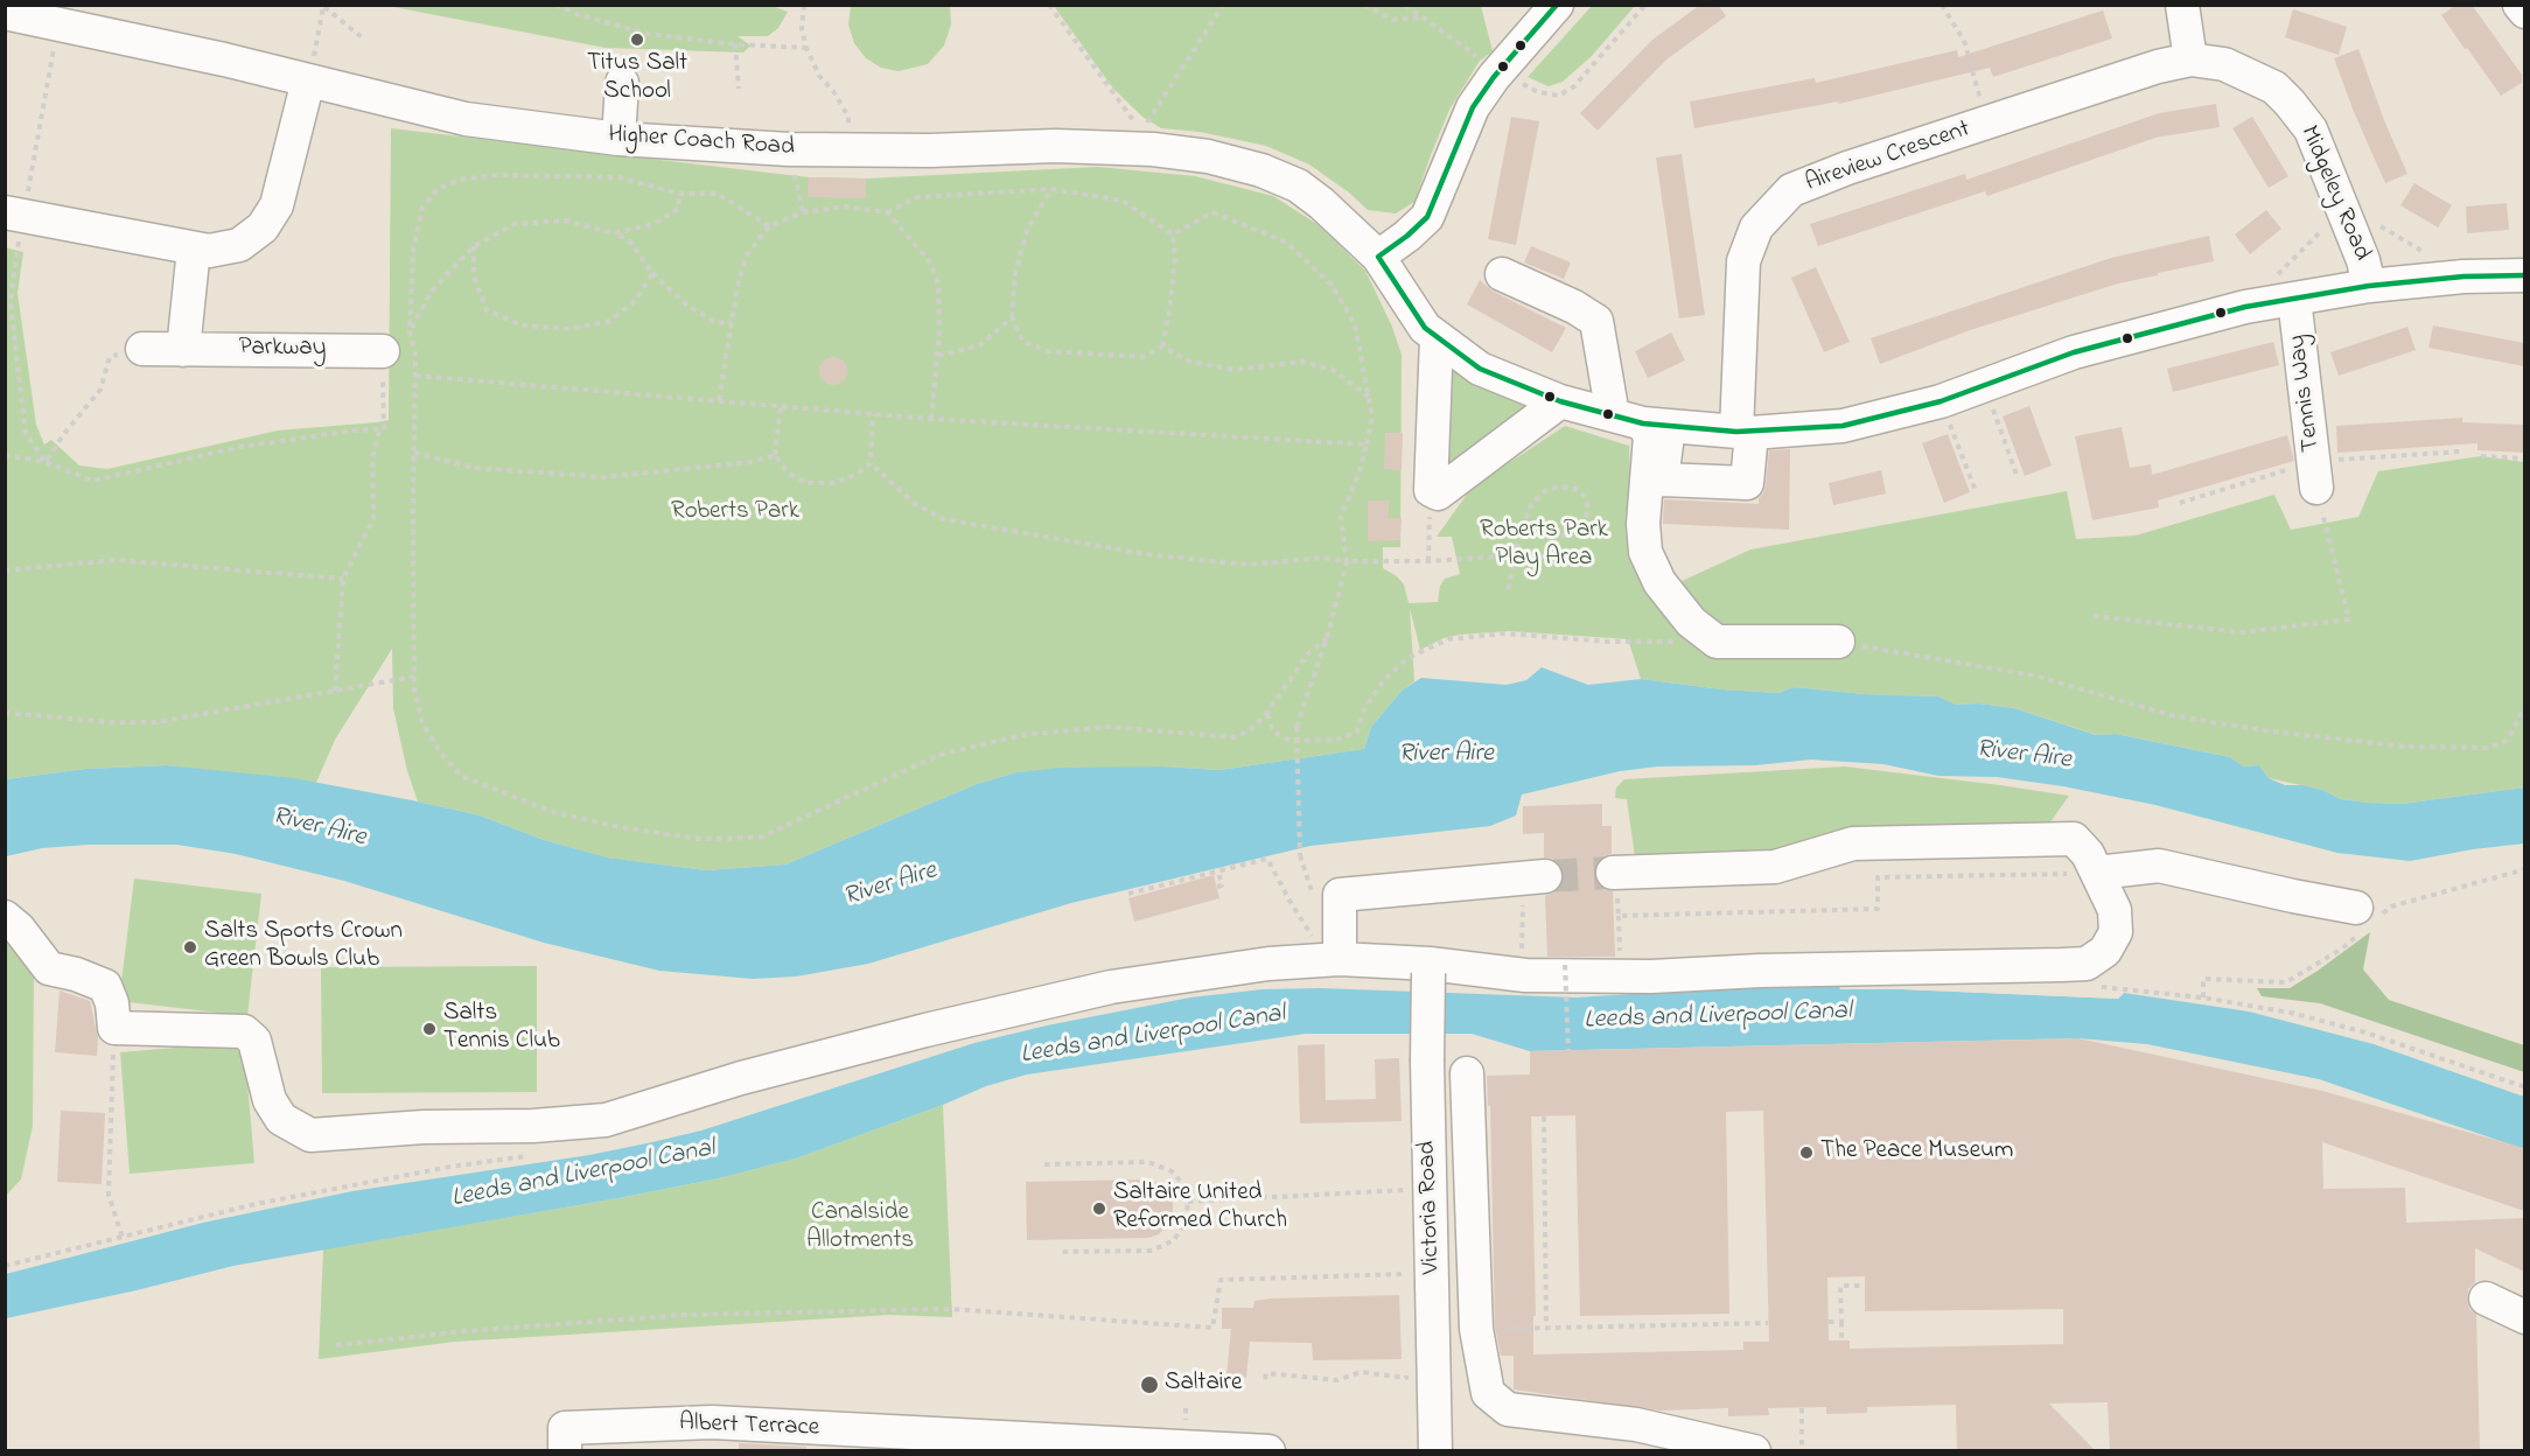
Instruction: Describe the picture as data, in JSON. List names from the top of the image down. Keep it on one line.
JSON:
{"streets":{"street":["Higher Coach Road","Aireview Crescent","Midgeley Road","Parkway","Tennis Way","Victoria Road","Albert Terrace"]},"crossings":[["Higher Coach Road","Aireview Crescent"],["Higher Coach Road","Midgeley Road"],["Higher Coach Road","Tennis Way"],["Aireview Crescent","Midgeley Road"]],"water":["River Aire","Leeds and Liverpool Canal"],"parks":["Roberts Park","Roberts Park Play Area","Canalside Allotments"],"places":["Titus Salt School","Salts Sports Crown Green Bowls Club","Salts Tennis Club","The Peace Museum","Saltaire United Reformed Church","Saltaire"]}
